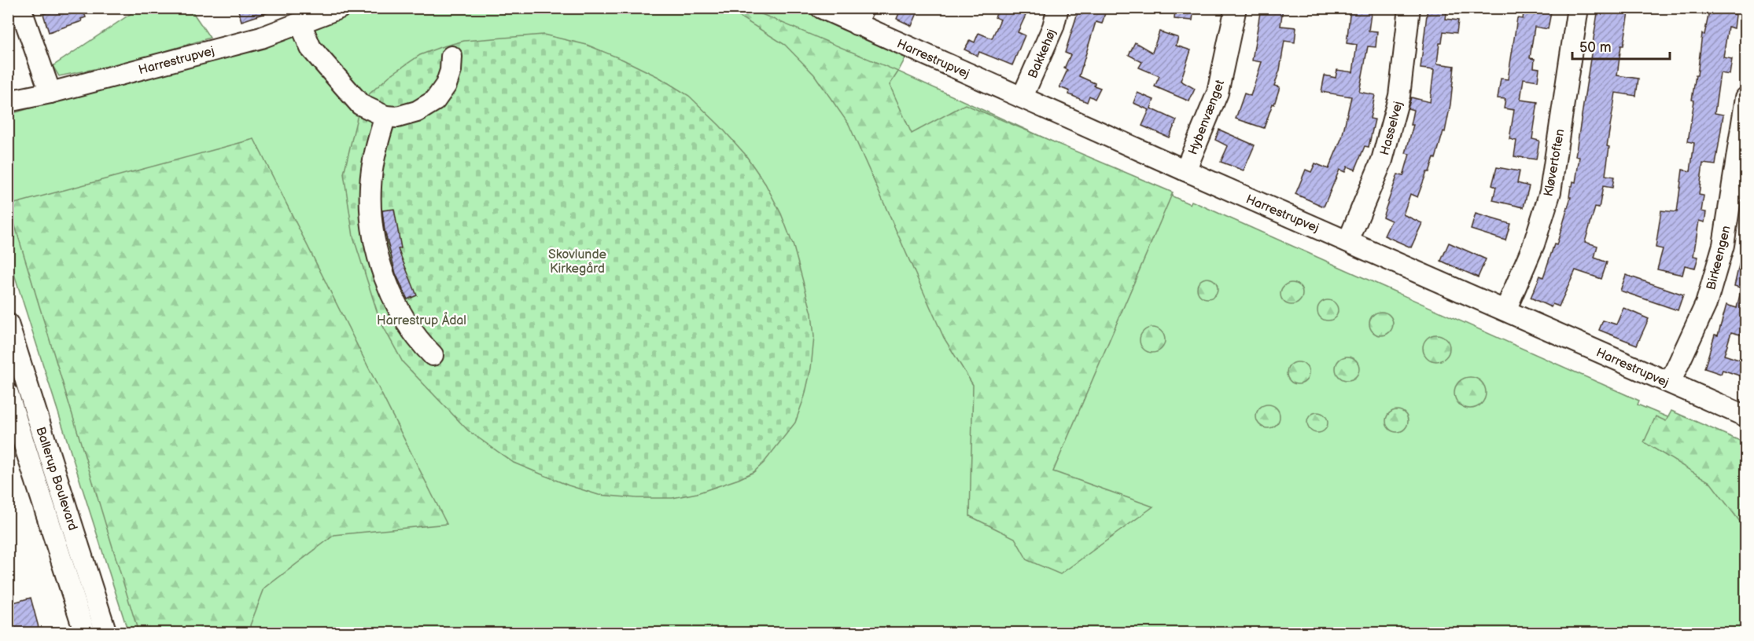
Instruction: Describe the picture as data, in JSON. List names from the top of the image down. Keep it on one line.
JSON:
{"streets":{"street":["Bakkehøj","Harrestrupvej","Hybenvænget","Hasselvej","Kløvertoften","Birkeengen","Ballerup Boulevard"]},"crossings":[["Bakkehøj","Harrestrupvej"],["Harrestrupvej","Hybenvænget"],["Harrestrupvej","Hasselvej"],["Harrestrupvej","Kløvertoften"],["Harrestrupvej","Birkeengen"]],"parks":["Skovlunde Kirkegård","Harrestrup Ådal"],"scale_bar":"50 m"}
